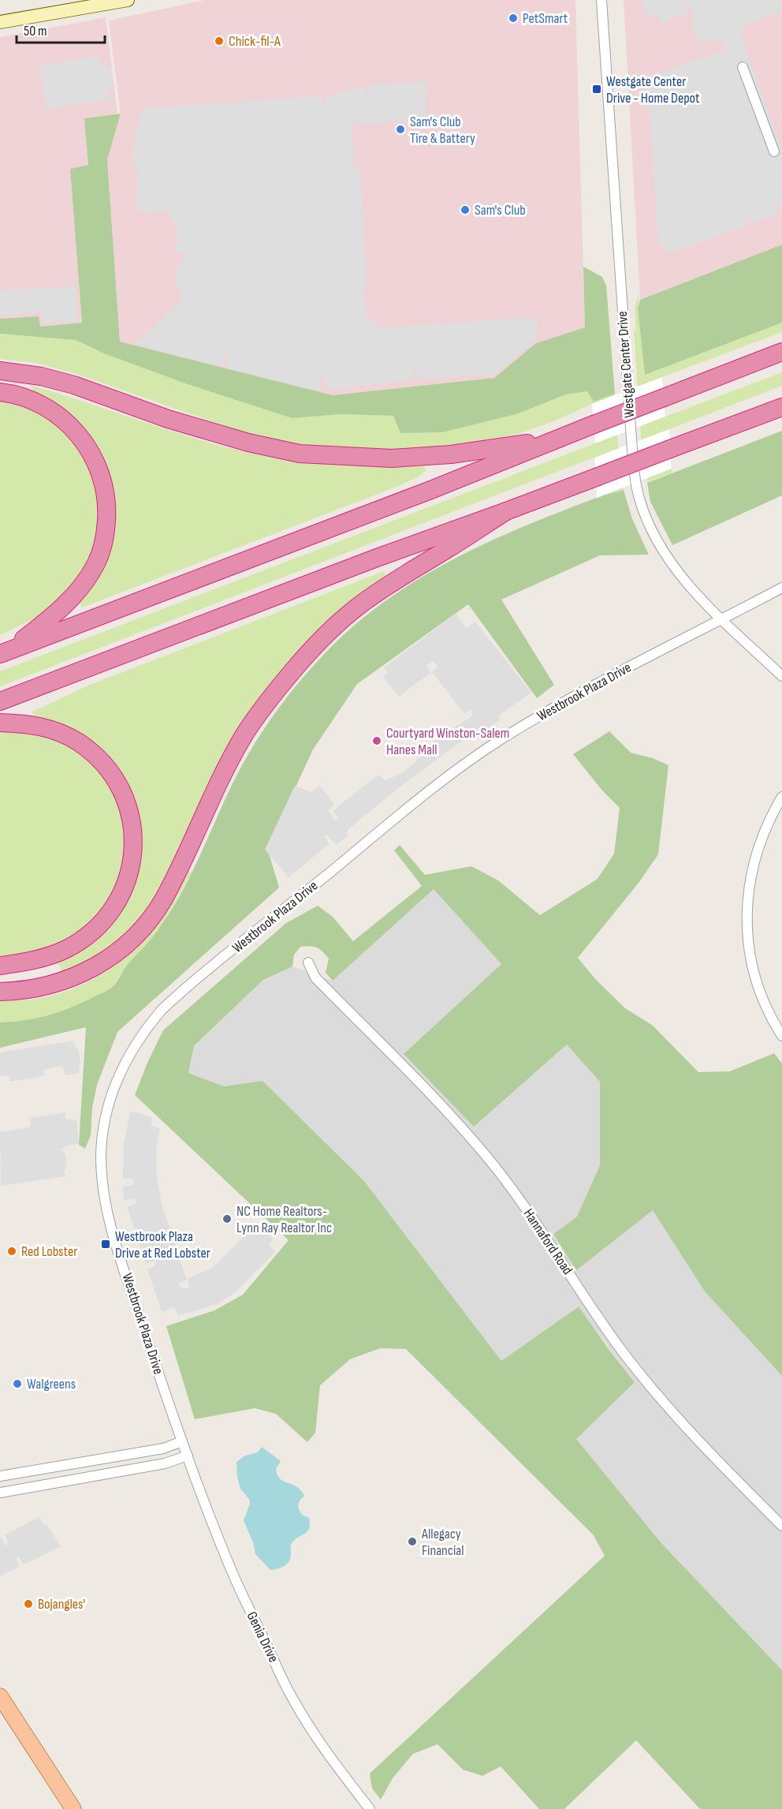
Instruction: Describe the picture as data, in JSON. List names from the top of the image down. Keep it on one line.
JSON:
{"streets":{"street":["Westgate Center Drive","Westbrook Plaza Drive","Hannaford Road","Genia Drive"]},"crossings":[["Westgate Center Drive","Westbrook Plaza Drive"],["Westbrook Plaza Drive","Genia Drive"]],"places":{"other":["PetSmart","Chick-fil-A","Sam's Club Tire & Battery","Sam's Club","Courtyard Winston-Salem Hanes Mall","NC Home Realtors- Lynn Ray Realtor Inc","Red Lobster","Walgreens","Allegacy Financial","Bojangles'"],"transit":["Westgate Center Drive - Home Depot","Westbrook Plaza Drive at Red Lobster"]},"scale_bar":"50 m"}
